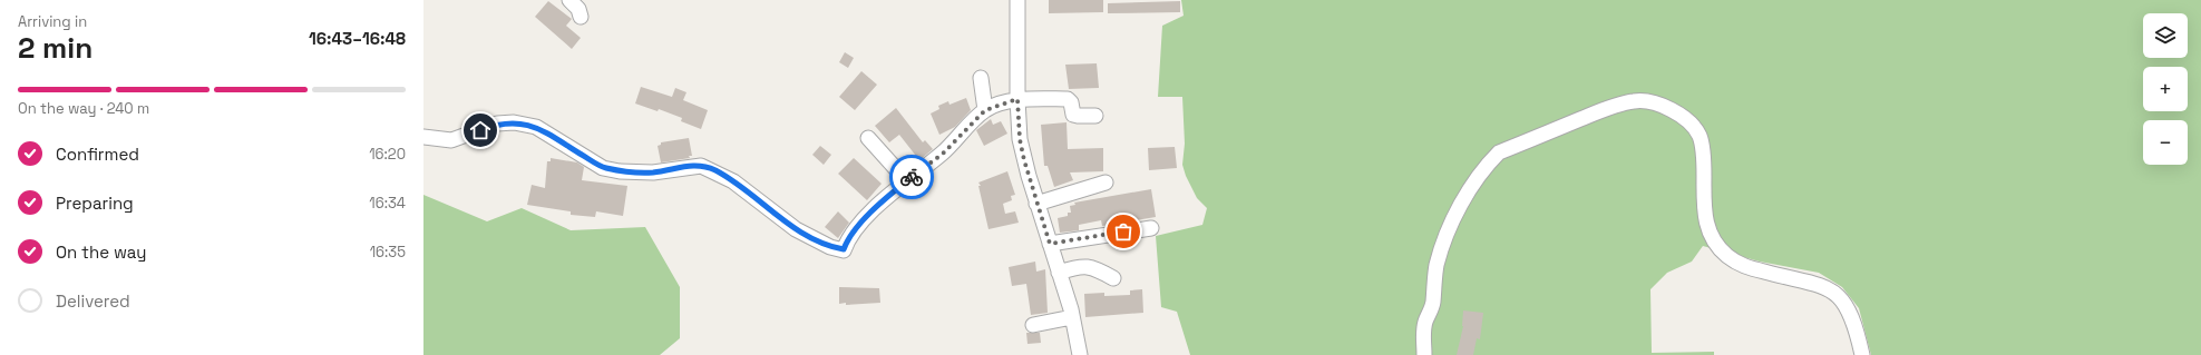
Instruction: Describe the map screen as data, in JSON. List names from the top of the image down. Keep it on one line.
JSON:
{"page":{"heading":["2 min","Arriving in","16:43–16:48"],"map_buttons":["+","−"],"bar":"On the way · 240 m","list":[["Confirmed","16:20"],["Preparing","16:34"],["On the way","16:35"],"Delivered"]}}
